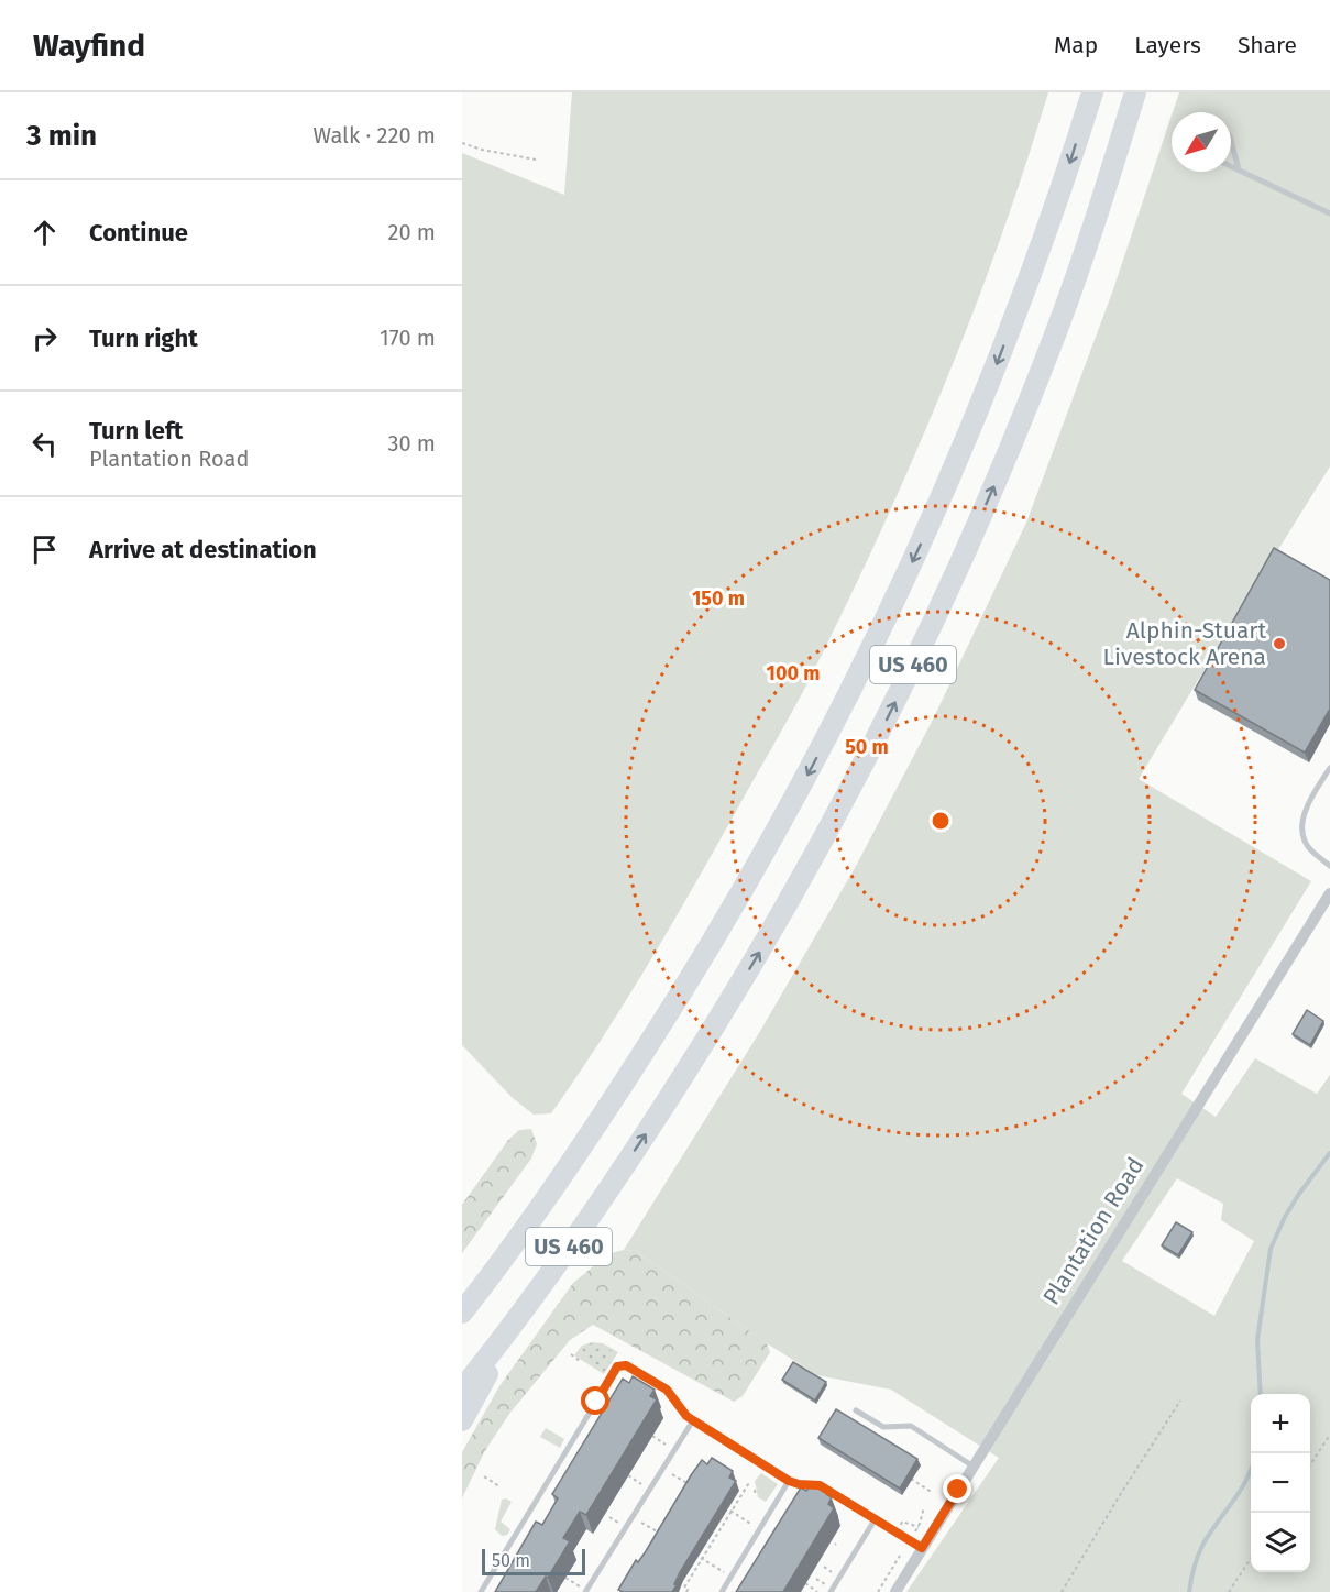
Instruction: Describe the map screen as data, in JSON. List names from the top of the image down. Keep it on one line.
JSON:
{"streets":{"highway":["US 460"],"street":["Plantation Road"]},"places":["Alphin-Stuart Livestock Arena"],"scale_bar":"50 m","north":"bottom left","page":{"header":"Wayfind","nav":["Map","Layers","Share"],"heading":["3 min","Walk · 220 m"],"list":[["Continue","20 m"],["Turn right","170 m"],["Turn left","Plantation Road","30 m"],"Arrive at destination"],"map_buttons":["+","−"],"scale":"50 m"},"rings":["150 m","100 m","50 m"]}
